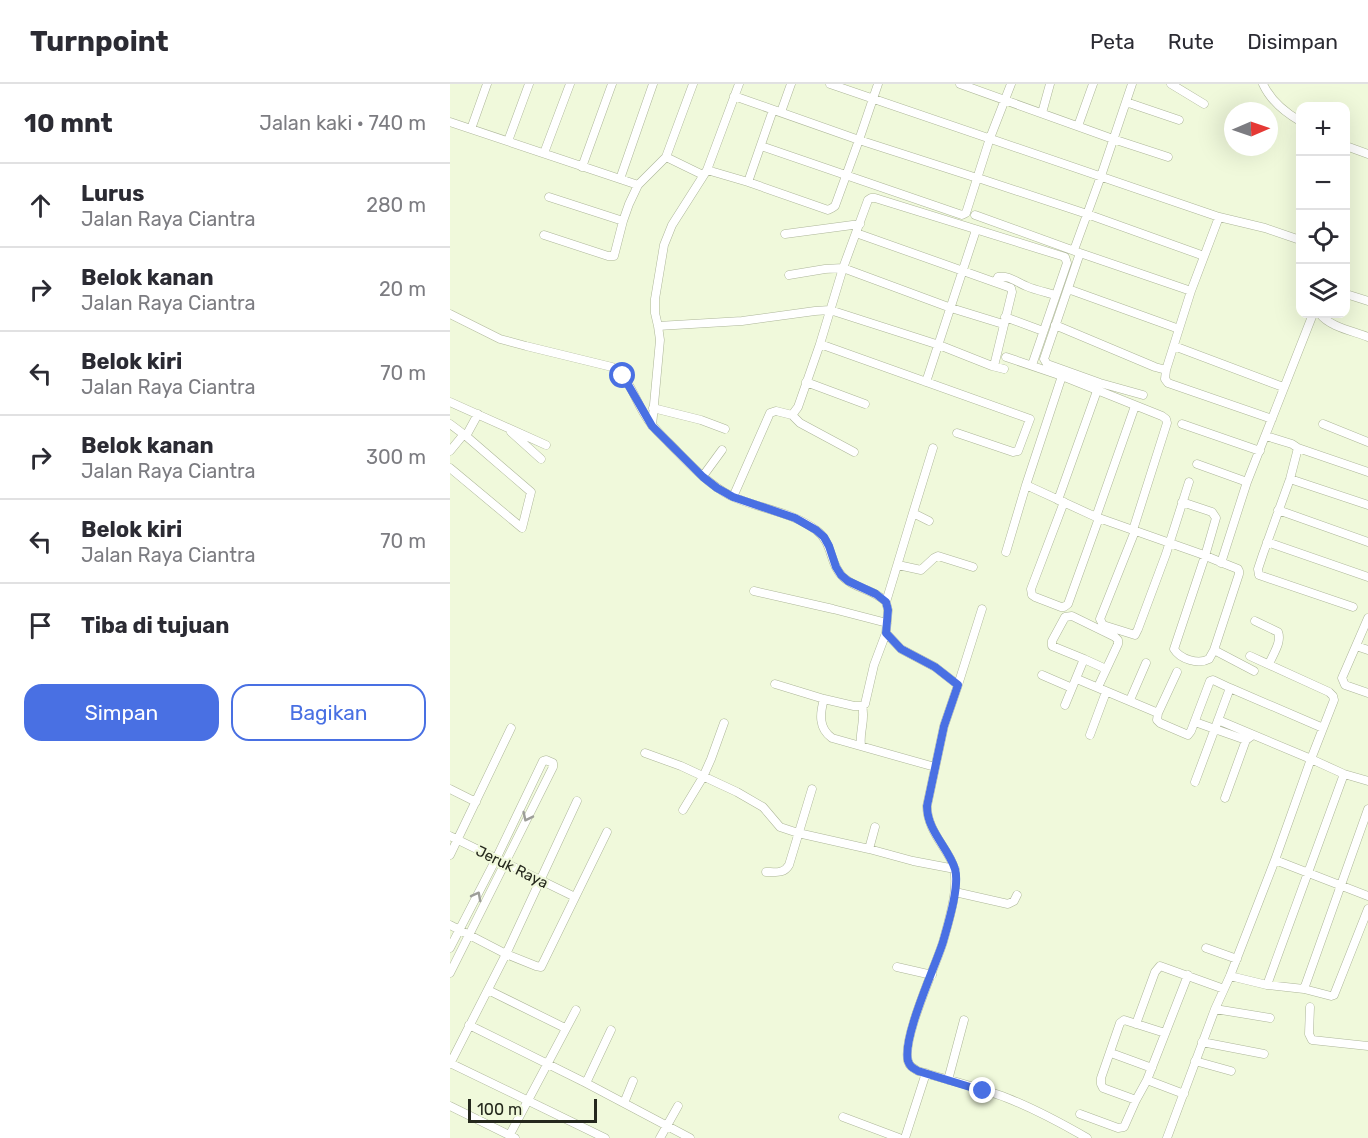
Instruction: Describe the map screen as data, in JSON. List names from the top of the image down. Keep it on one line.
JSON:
{"streets":{"street":["Jeruk Raya"]},"scale_bar":"100 m","north":"right","page":{"header":"Turnpoint","nav":["Peta","Rute","Disimpan"],"heading":["10 mnt","Jalan kaki · 740 m"],"map_buttons":["+","−"],"list":[["Lurus","Jalan Raya Ciantra","280 m"],["Belok kanan","Jalan Raya Ciantra","20 m"],["Belok kiri","Jalan Raya Ciantra","70 m"],["Belok kanan","Jalan Raya Ciantra","300 m"],["Belok kiri","Jalan Raya Ciantra","70 m"],"Tiba di tujuan"],"buttons":["Simpan","Bagikan"],"scale":"100 m"}}
